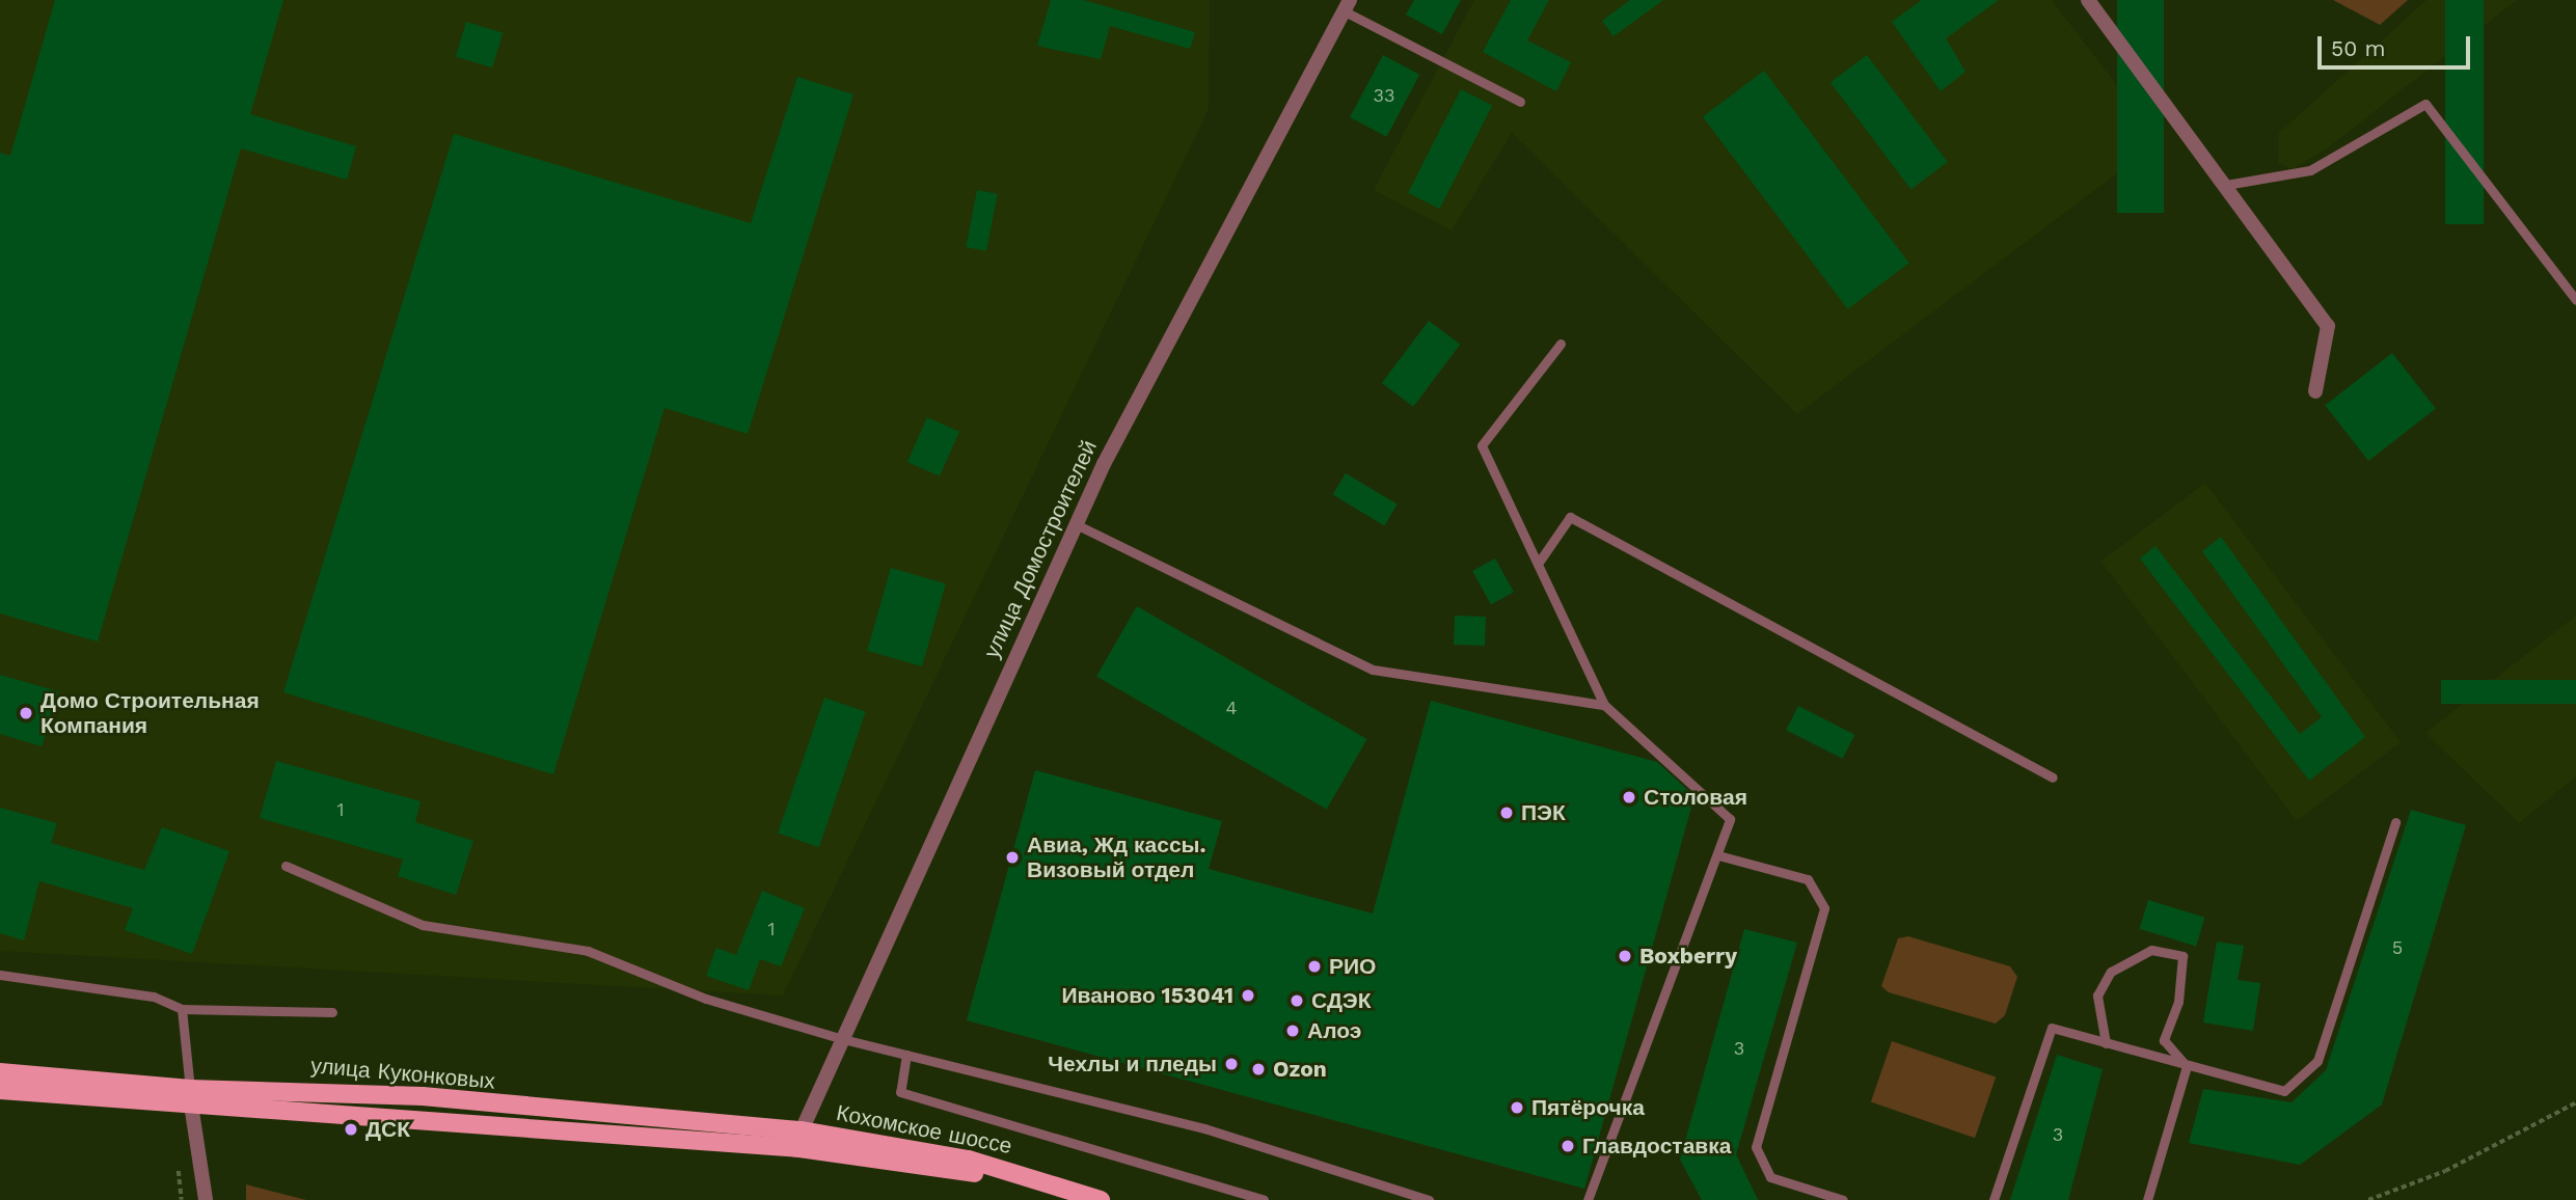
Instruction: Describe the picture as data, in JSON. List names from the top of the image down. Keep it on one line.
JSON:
{"streets":{"main road":["улица Куконковых","Кохомское шоссе"],"street":["улица Домостроителей"]},"crossings":[["улица Домостроителей","улица Куконковых"],["улица Домостроителей","Кохомское шоссе"],["улица Куконковых","Кохомское шоссе"]],"places":["Домо Строительная Компания","Столовая","ПЭК","Авиа, Жд кассы. Визовый отдел","Boxberry","РИО","Иваново 153041","СДЭК","Алоэ","Чехлы и пледы","Ozon","Пятёрочка","ДСК","Главдоставка"],"house_numbers":["33","4","1","1","5","3","3"],"scale_bar":"50 m"}
